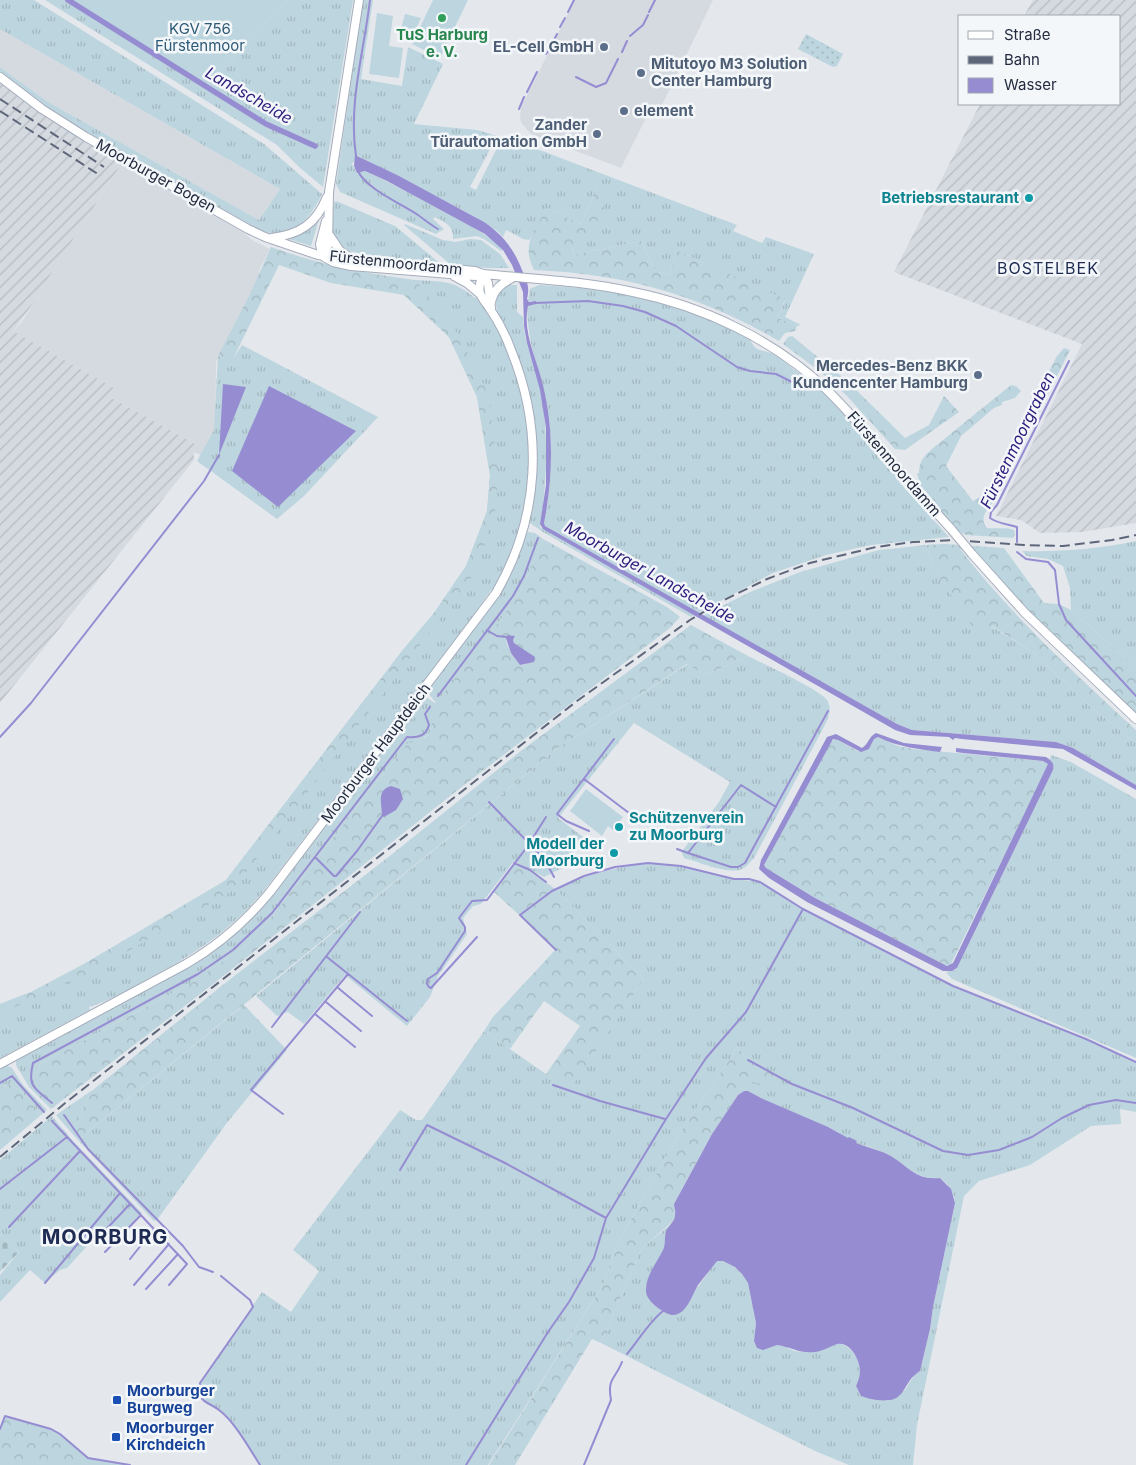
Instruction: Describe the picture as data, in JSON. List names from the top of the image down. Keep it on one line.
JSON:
{"streets":{"main road":["Moorburger Bogen","Fürstenmoordamm","Moorburger Hauptdeich"]},"crossings":[["Moorburger Bogen","Fürstenmoordamm"],["Fürstenmoordamm","Moorburger Hauptdeich"]],"districts":["BOSTELBEK","MOORBURG"],"water":["Landscheide","Fürstenmoorgraben","Moorburger Landscheide"],"parks":["KGV 756 Fürstenmoor"],"places":{"other":["TuS Harburg e. V.","EL-Cell GmbH","Mitutoyo M3 Solution Center Hamburg","element","Zander Türautomation GmbH","Betriebsrestaurant","Mercedes-Benz BKK Kundencenter Hamburg","Schützenverein zu Moorburg","Modell der Moorburg"],"transit":["Moorburger Burgweg","Moorburger Kirchdeich"]},"legend":["Straße","Bahn","Wasser"]}
